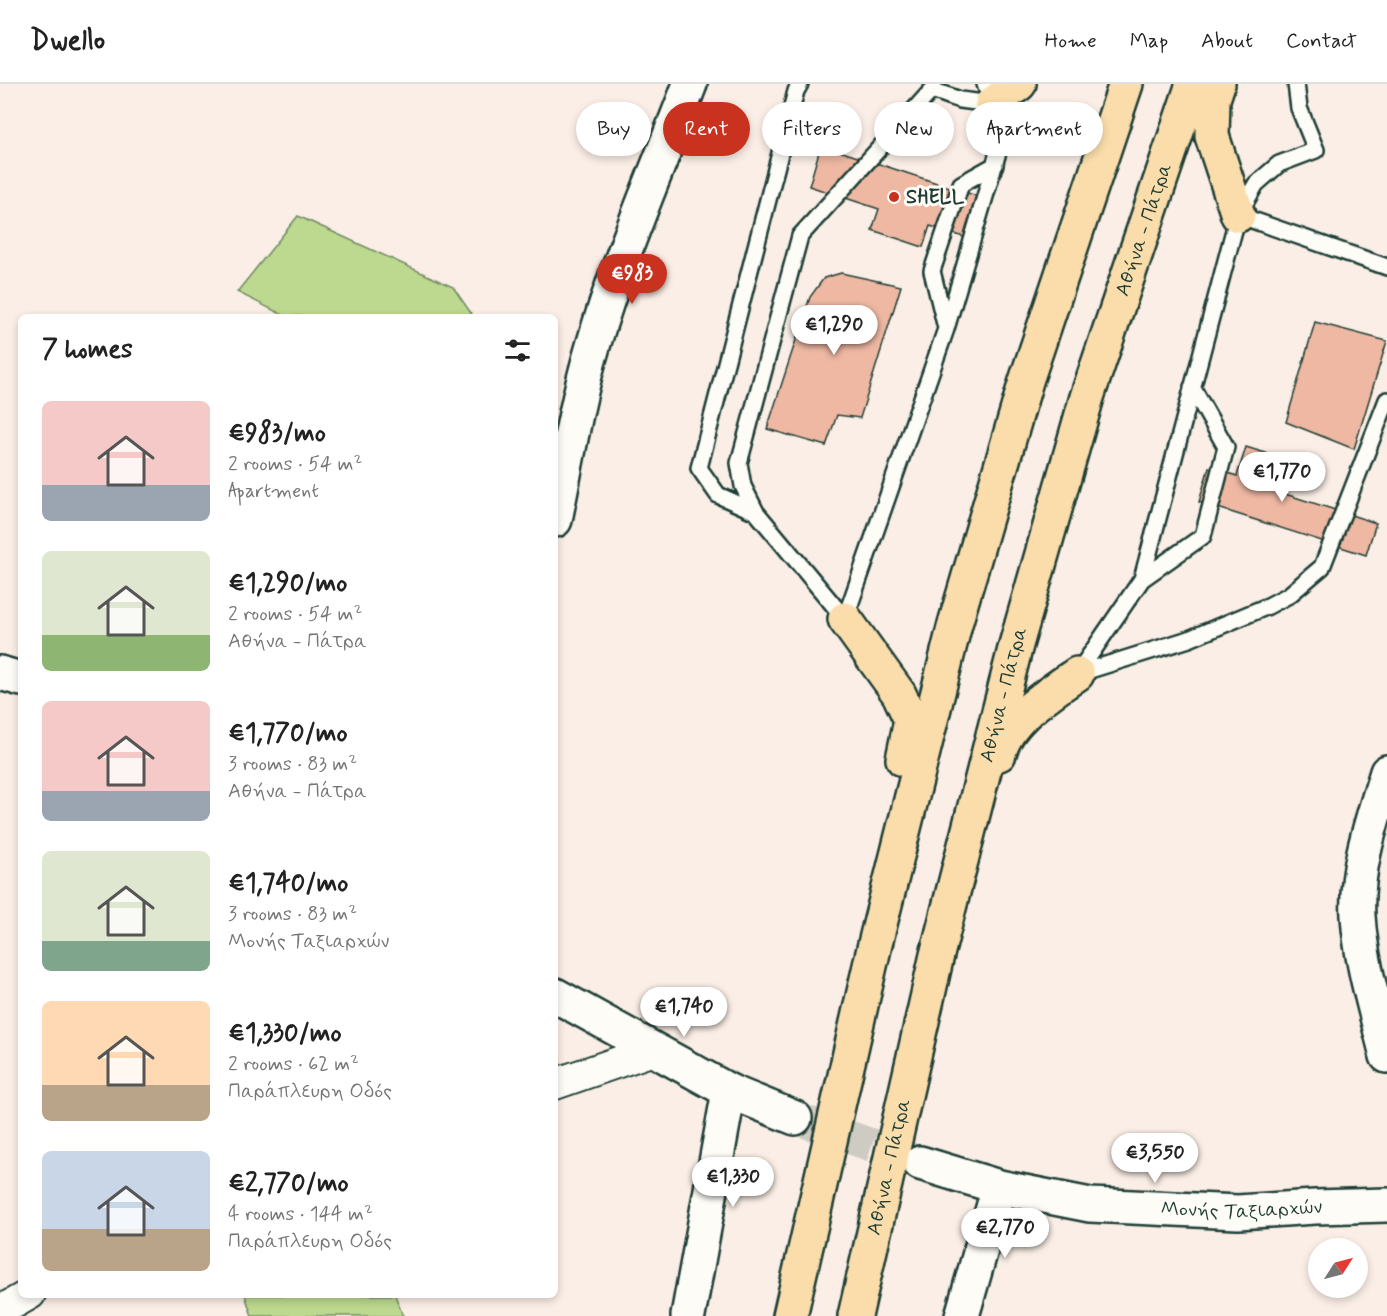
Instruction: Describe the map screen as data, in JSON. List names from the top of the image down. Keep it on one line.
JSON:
{"streets":{"highway":["Αθήνα - Πάτρα"],"street":["Μονής Ταξιαρχών"]},"places":["SHELL"],"north":"top right","page":{"header":"Dwello","nav":["Home","Map","About","Contact"],"chip":["Buy","Rent","Filters","New","Apartment"],"price":["€983","€1,290","€1,770","€1,740","€3,550","€1,330","€2,770"],"heading":"7 homes","list":[{"name":"€983/mo","note":"2 rooms · 54 m² · Apartment"},{"name":"€1,290/mo","note":"2 rooms · 54 m² · Αθήνα - Πάτρα"},{"name":"€1,770/mo","note":"3 rooms · 83 m² · Αθήνα - Πάτρα"},{"name":"€1,740/mo","note":"3 rooms · 83 m² · Μονής Ταξιαρχών"},{"name":"€1,330/mo","note":"2 rooms · 62 m² · Παράπλευρη Οδός"},{"name":"€2,770/mo","note":"4 rooms · 144 m² · Παράπλευρη Οδός"}]}}
